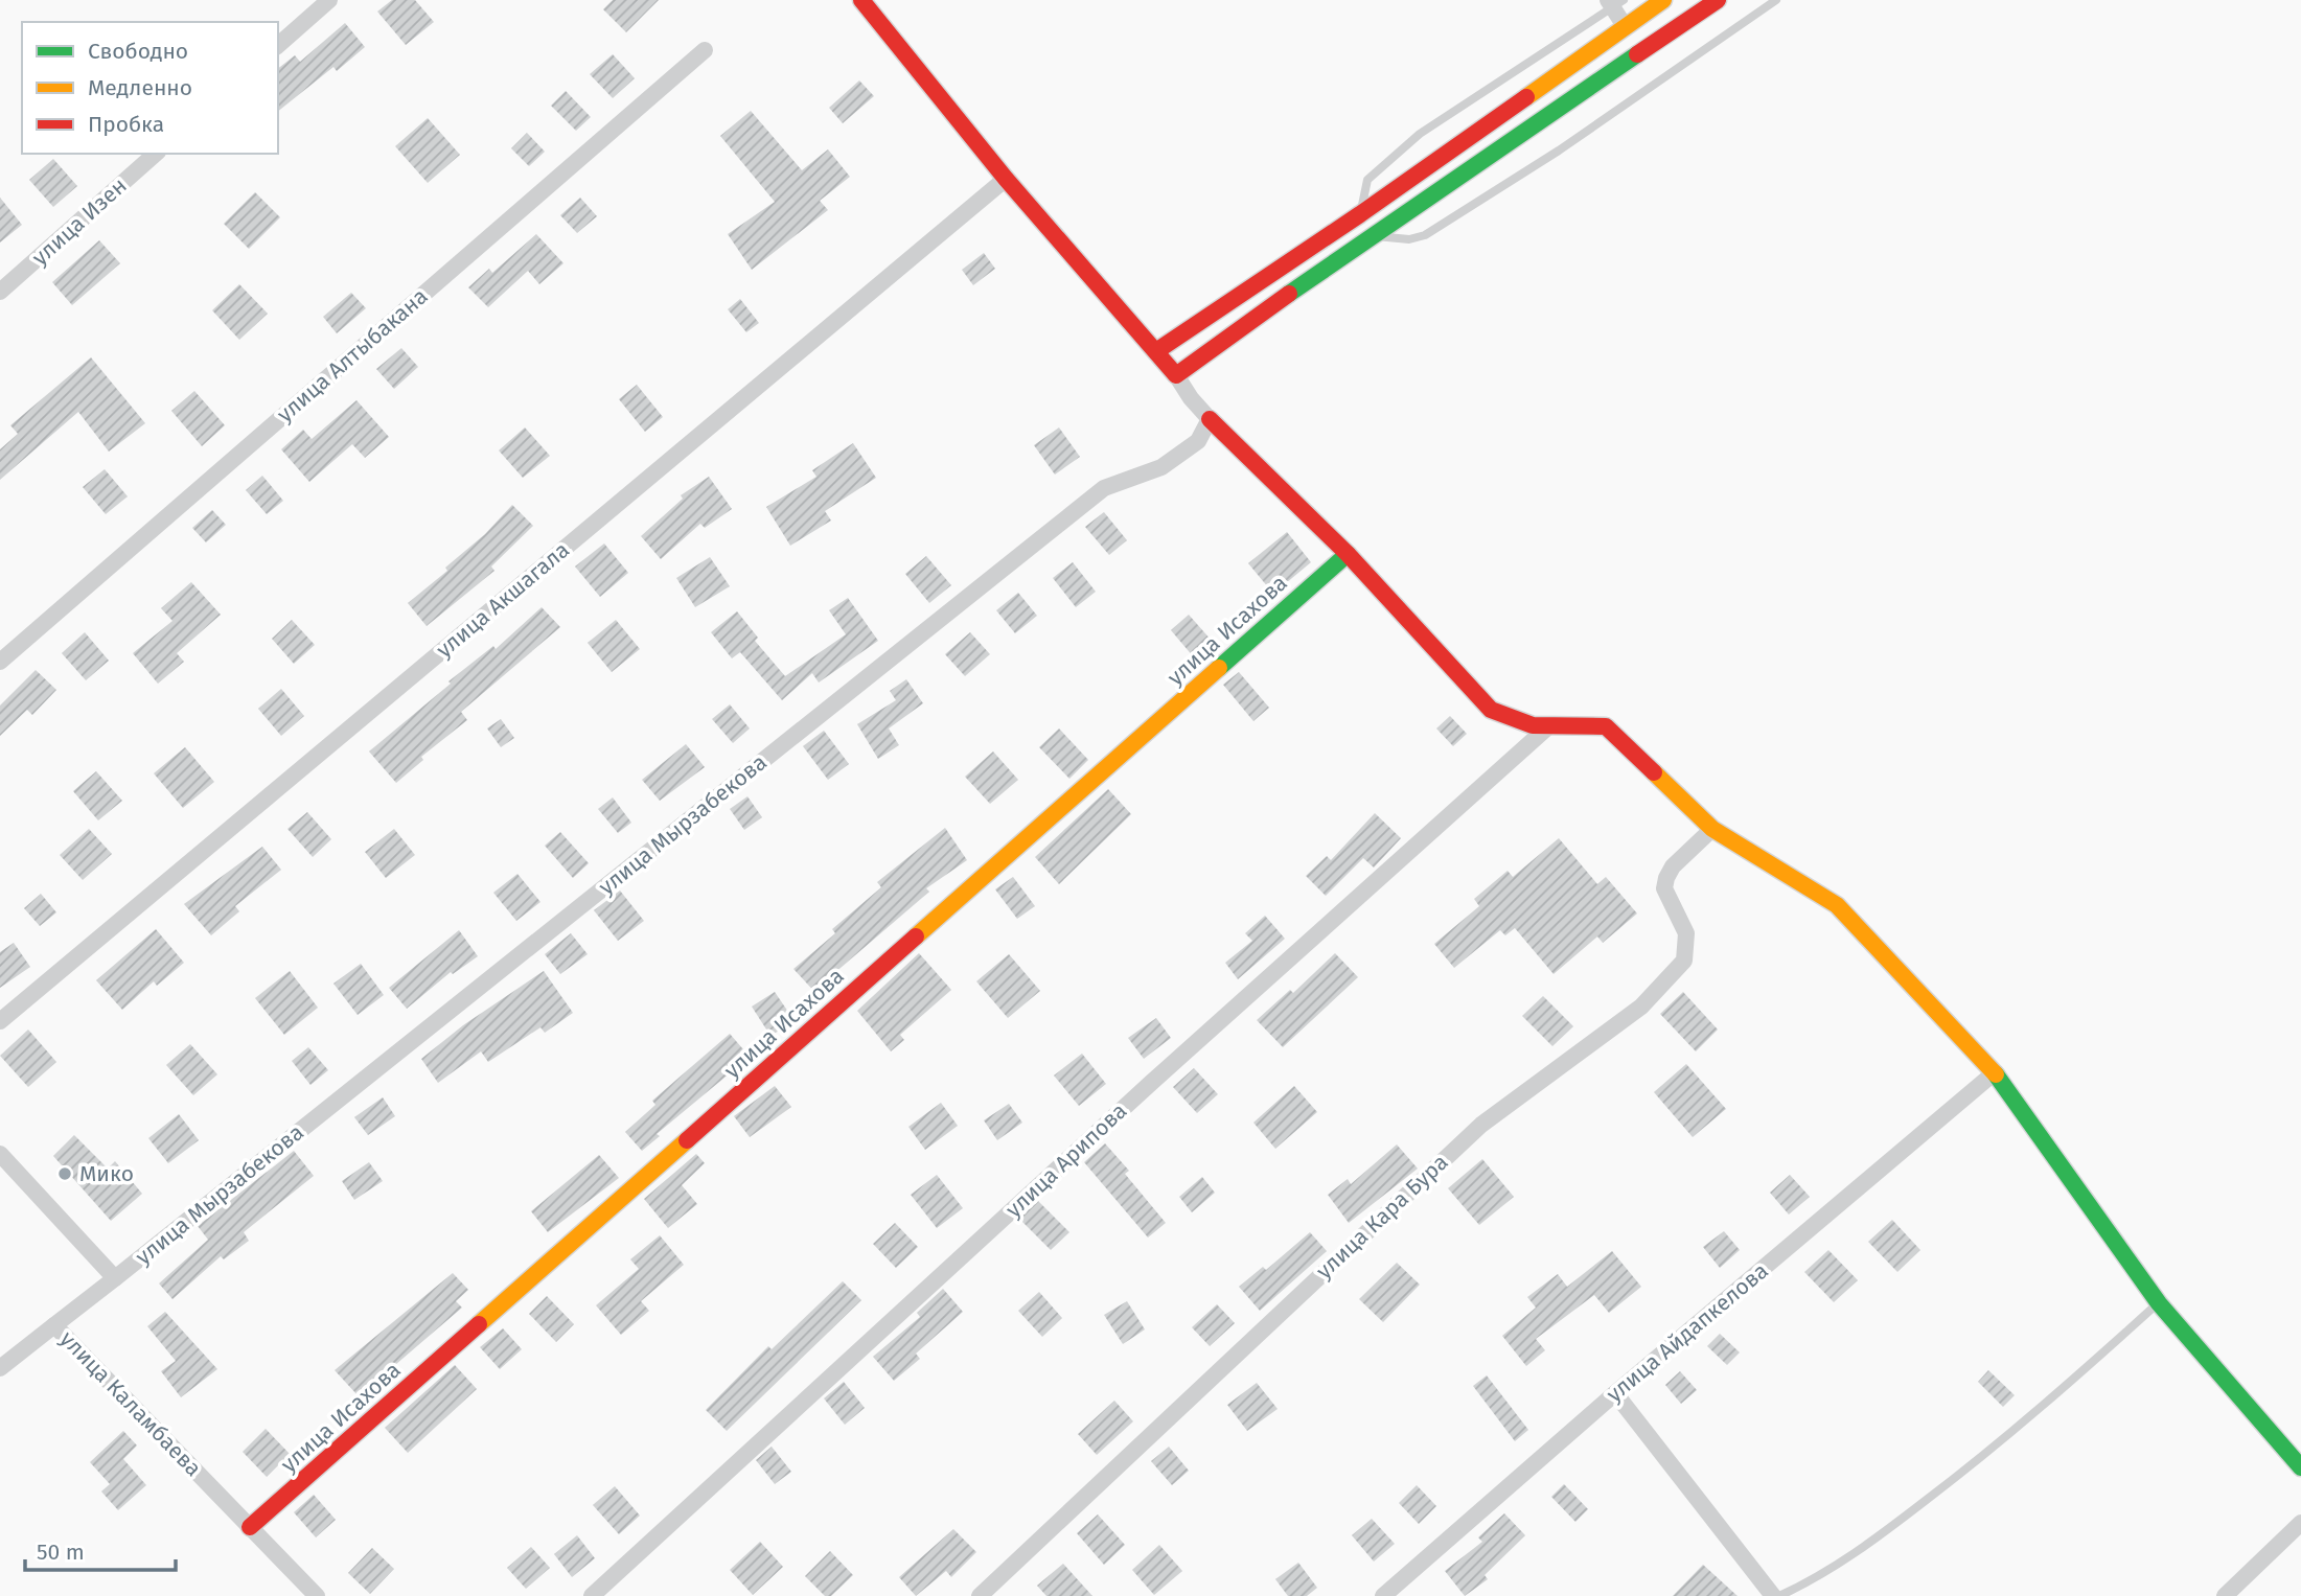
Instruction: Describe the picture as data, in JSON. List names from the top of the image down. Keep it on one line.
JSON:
{"streets":{"street":["улица Изен","улица Алтыбакана","улица Акшагала","улица Исахова","улица Мырзабекова","улица Арипова","улица Кара Бура","улица Айдапкелова","улица Каламбаева"]},"crossings":[["улица Исахова","улица Каламбаева"],["улица Мырзабекова","улица Каламбаева"]],"places":["Мико"],"legend":["Свободно","Медленно","Пробка"],"scale_bar":"50 m"}
